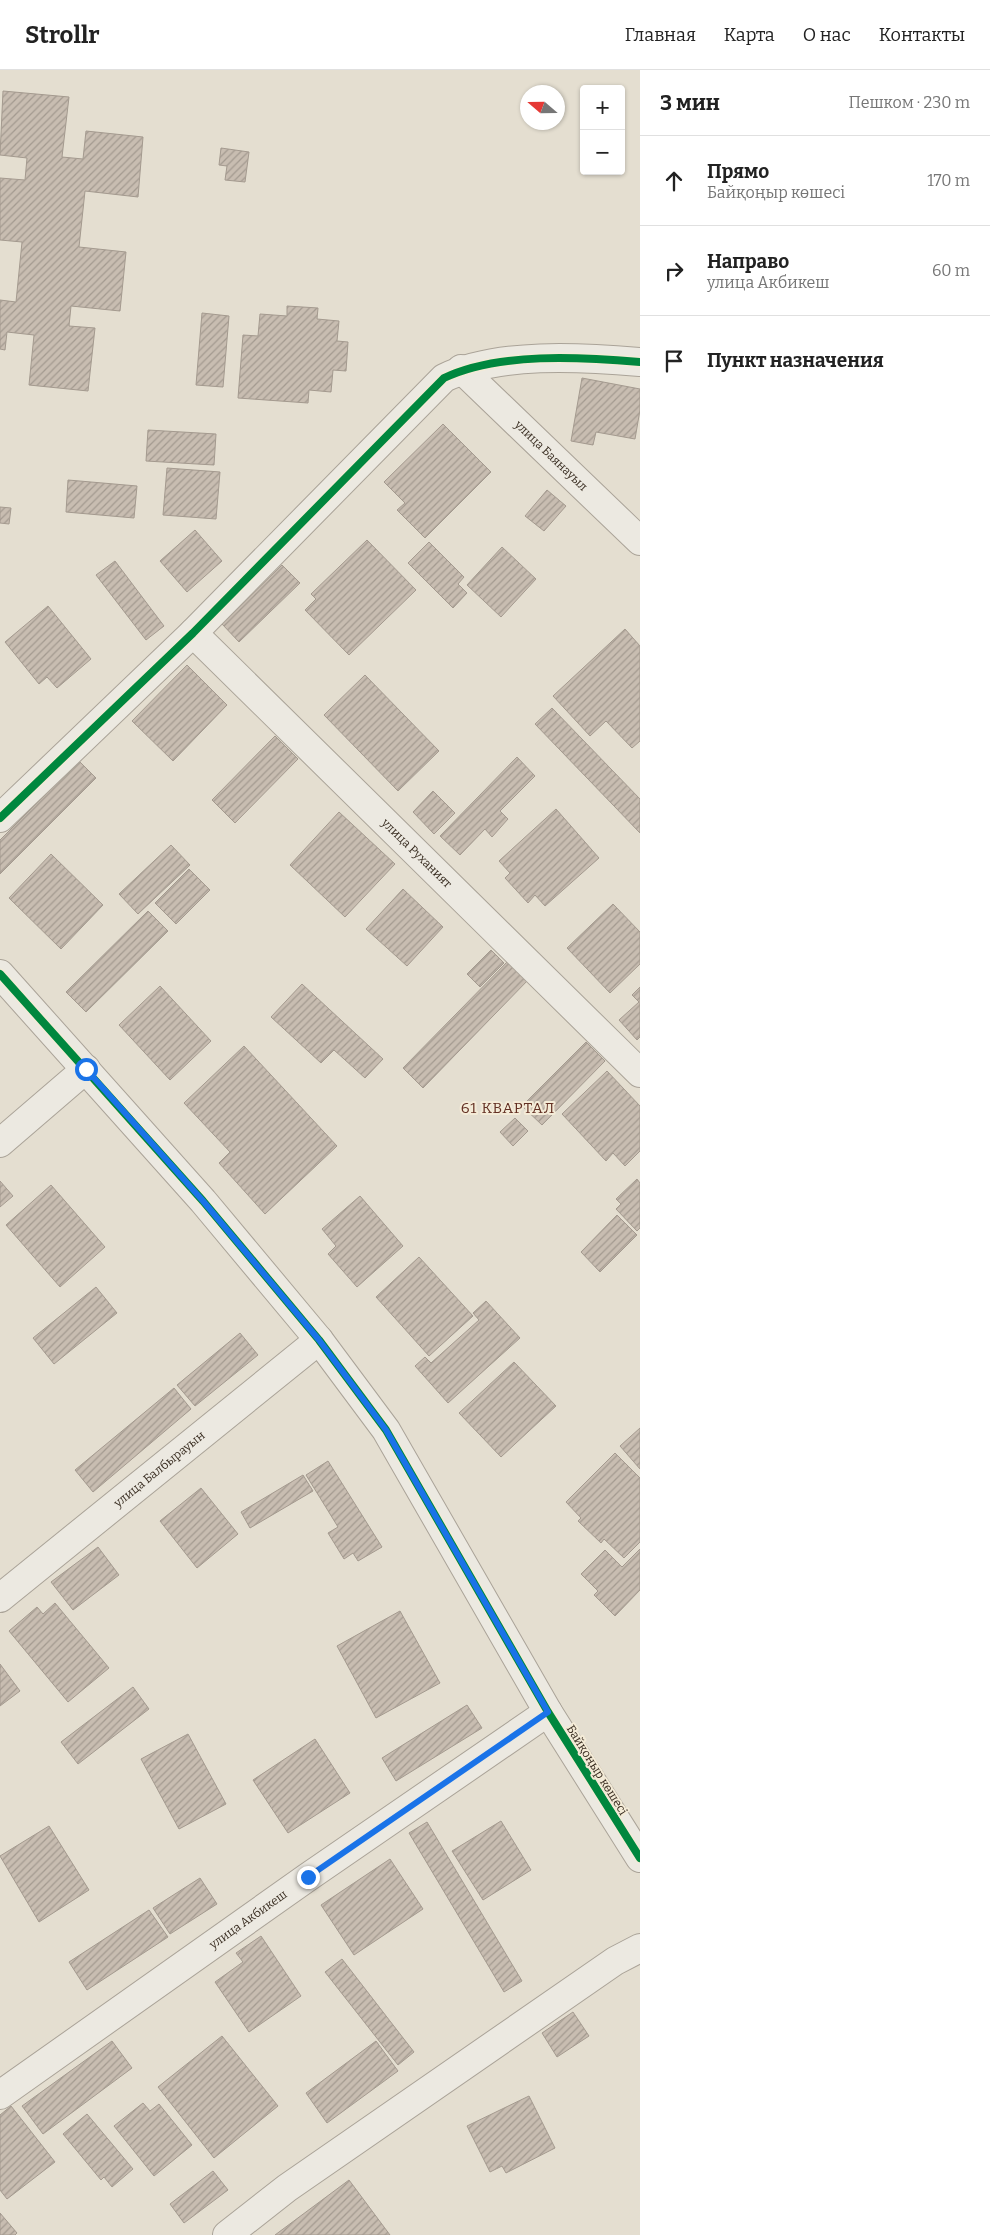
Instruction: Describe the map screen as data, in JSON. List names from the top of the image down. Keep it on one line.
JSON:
{"streets":{"street":["улица Баянауыл","улица Руханият","улица Балбырауын","Байқоңыр көшесі","улица Акбикеш"]},"crossings":[["улица Балбырауын","Байқоңыр көшесі"],["Байқоңыр көшесі","улица Акбикеш"]],"districts":["61 КВАРТАЛ"],"north":"left","page":{"header":"Strollr","nav":["Главная","Карта","О нас","Контакты"],"heading":["3 мин","Пешком · 230 m"],"map_buttons":["+","−"],"list":[["Прямо","Байқоңыр көшесі","170 m"],["Направо","улица Акбикеш","60 m"],"Пункт назначения"]}}
